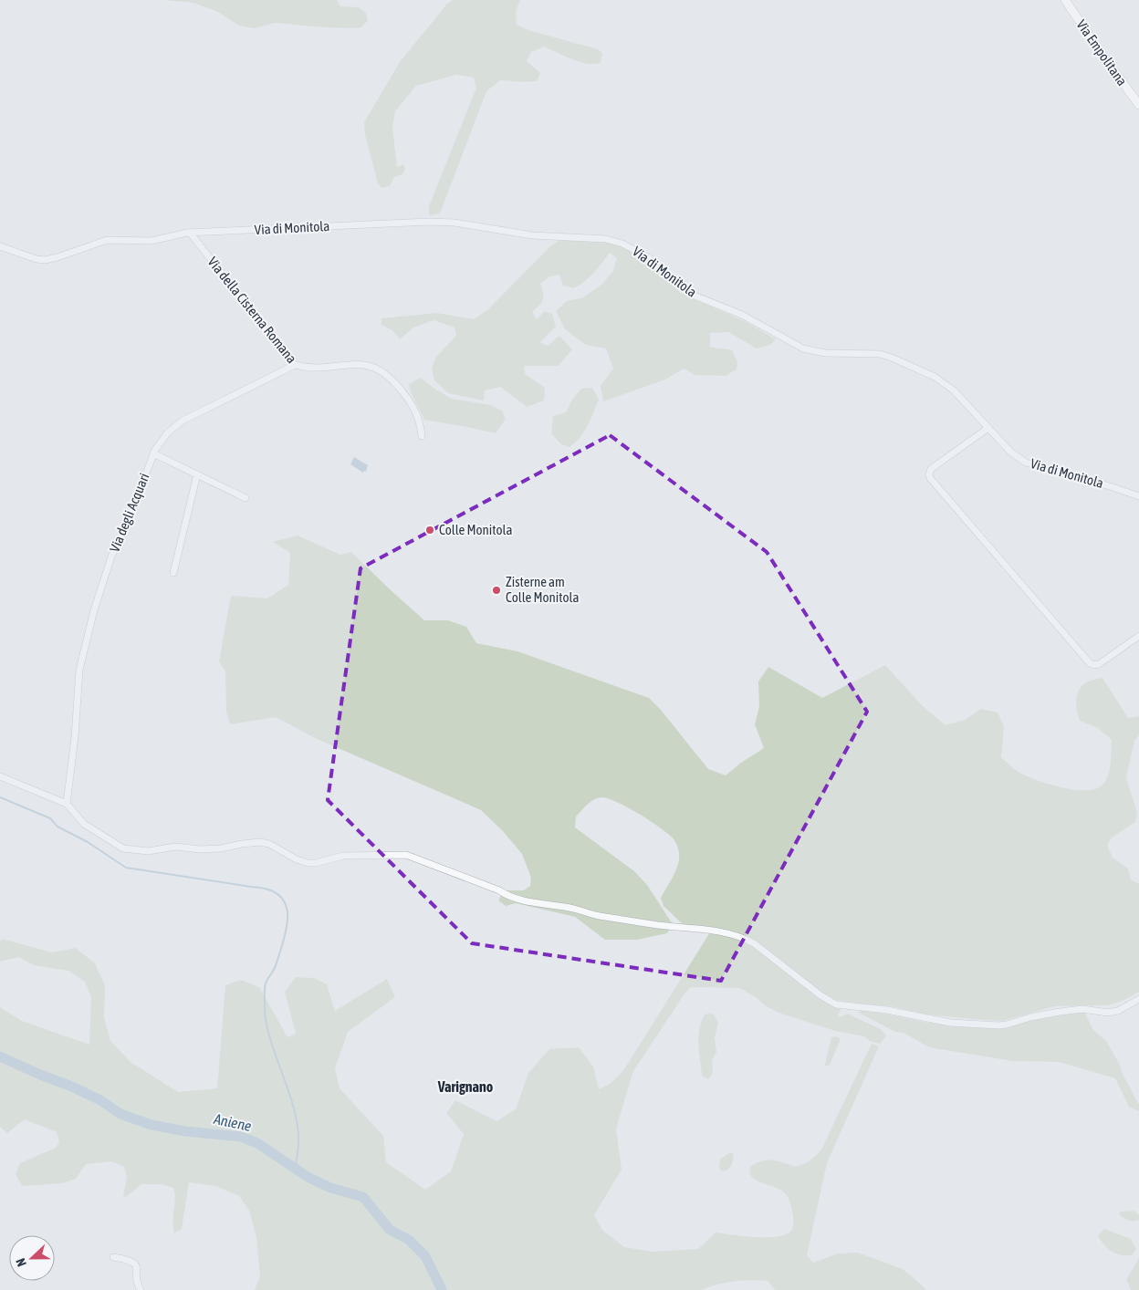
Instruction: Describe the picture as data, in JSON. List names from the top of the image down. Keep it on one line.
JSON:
{"streets":{"main road":["Via Empolitana"],"street":["Via di Monitola","Via della Cisterna Romana","Via degli Acquari"]},"crossings":[["Via di Monitola","Via della Cisterna Romana"],["Via della Cisterna Romana","Via degli Acquari"]],"districts":["Varignano"],"water":["Aniene"],"places":["Colle Monitola","Zisterne am Colle Monitola"],"north":"left"}
